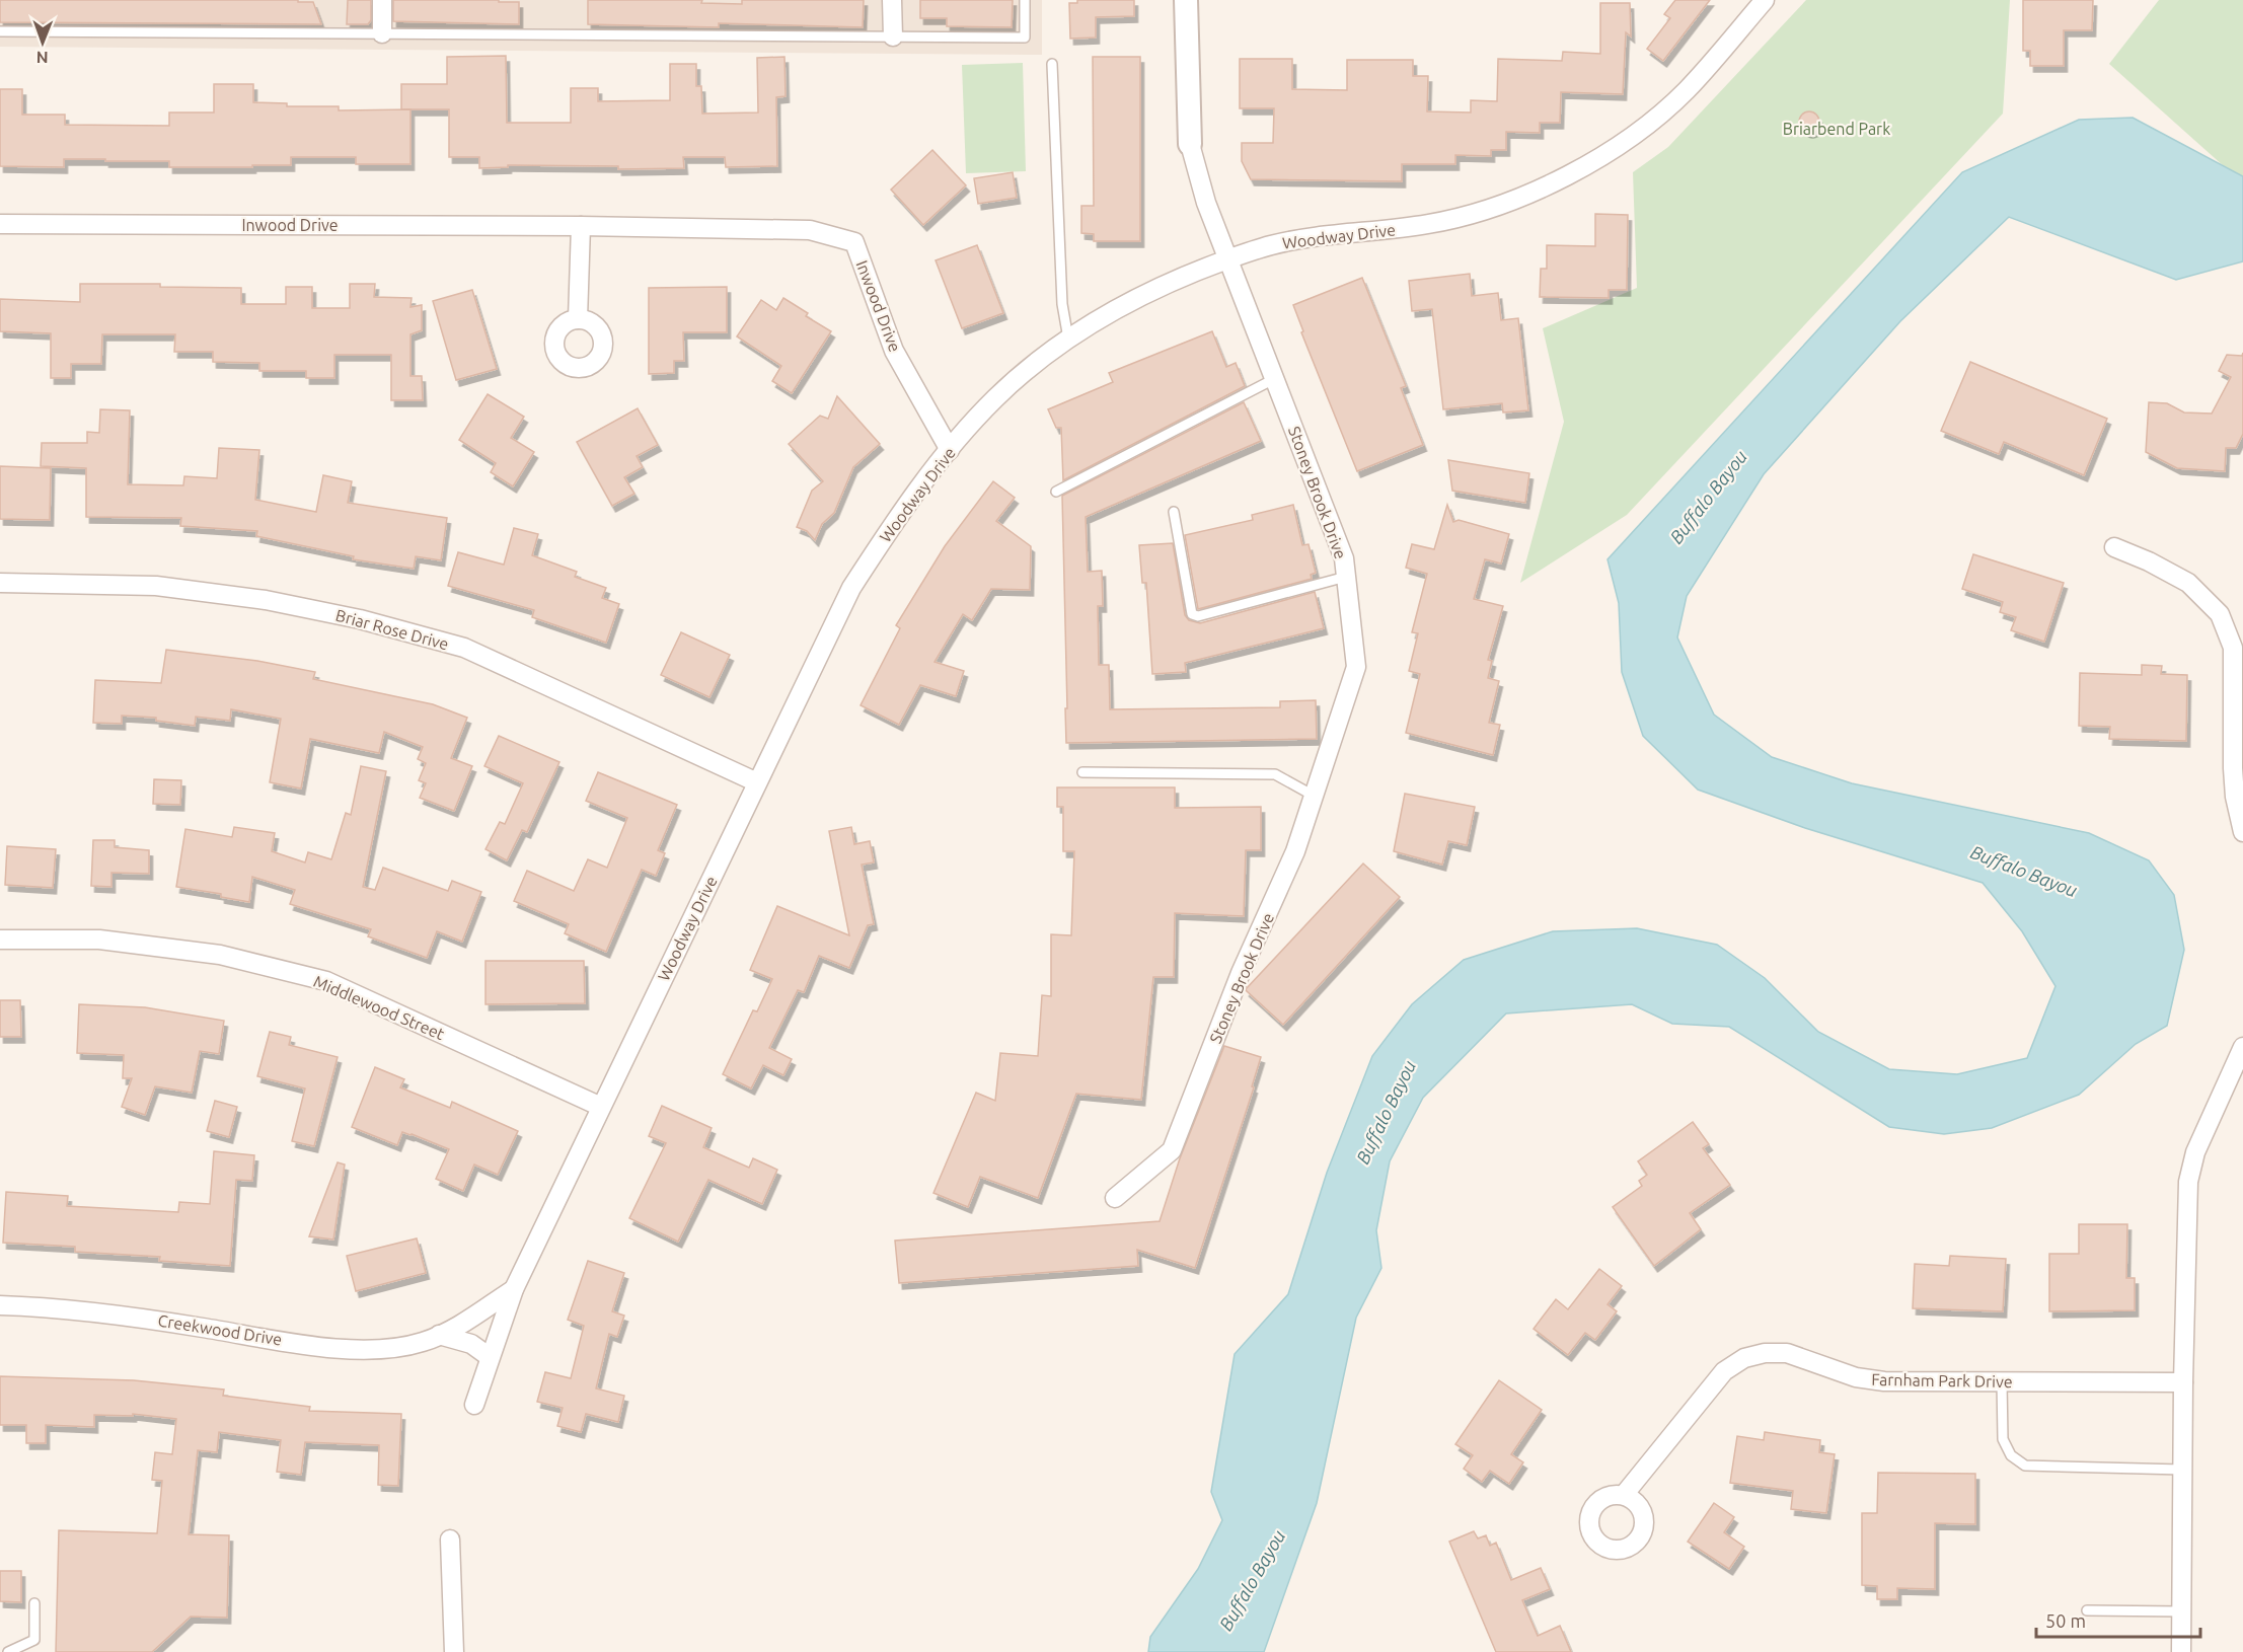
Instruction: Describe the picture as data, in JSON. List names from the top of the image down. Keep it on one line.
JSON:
{"streets":{"street":["Inwood Drive","Woodway Drive","Stoney Brook Drive","Briar Rose Drive","Middlewood Street","Creekwood Drive","Farnham Park Drive"]},"crossings":[["Inwood Drive","Woodway Drive"],["Woodway Drive","Stoney Brook Drive"],["Woodway Drive","Briar Rose Drive"],["Woodway Drive","Middlewood Street"],["Woodway Drive","Creekwood Drive"]],"water":["Buffalo Bayou"],"parks":["Briarbend Park"],"scale_bar":"50 m","north":"bottom"}
